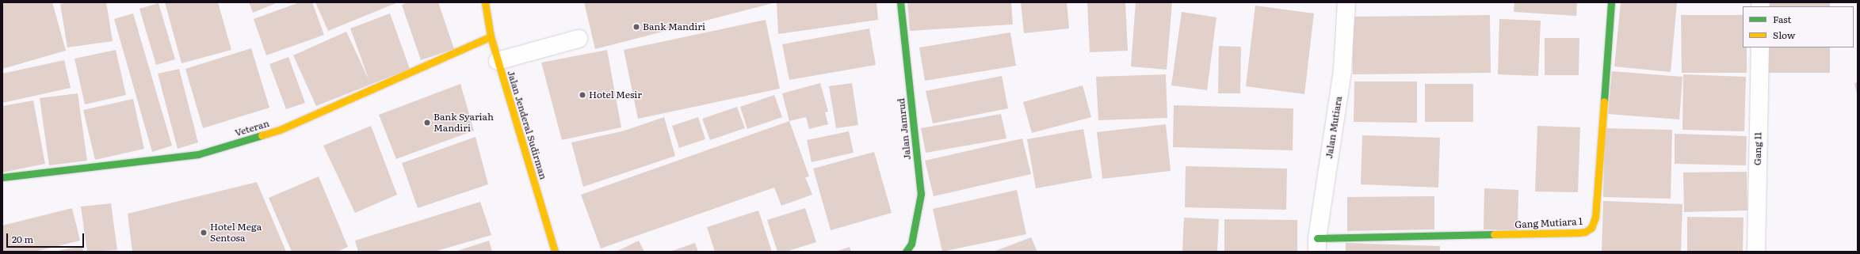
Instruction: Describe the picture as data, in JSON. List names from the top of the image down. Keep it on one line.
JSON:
{"streets":{"street":["Jalan Jenderal Sudirman","Jalan Mutiara","Veteran","Jalan Jamrud","Gang 11","Gang Mutiara 1"]},"crossings":[["Jalan Jenderal Sudirman","Veteran"],["Jalan Mutiara","Gang Mutiara 1"]],"places":["Bank Mandiri","Hotel Mesir","Bank Syariah Mandiri","Hotel Mega Sentosa"],"legend":["Fast","Slow"],"scale_bar":"20 m"}
